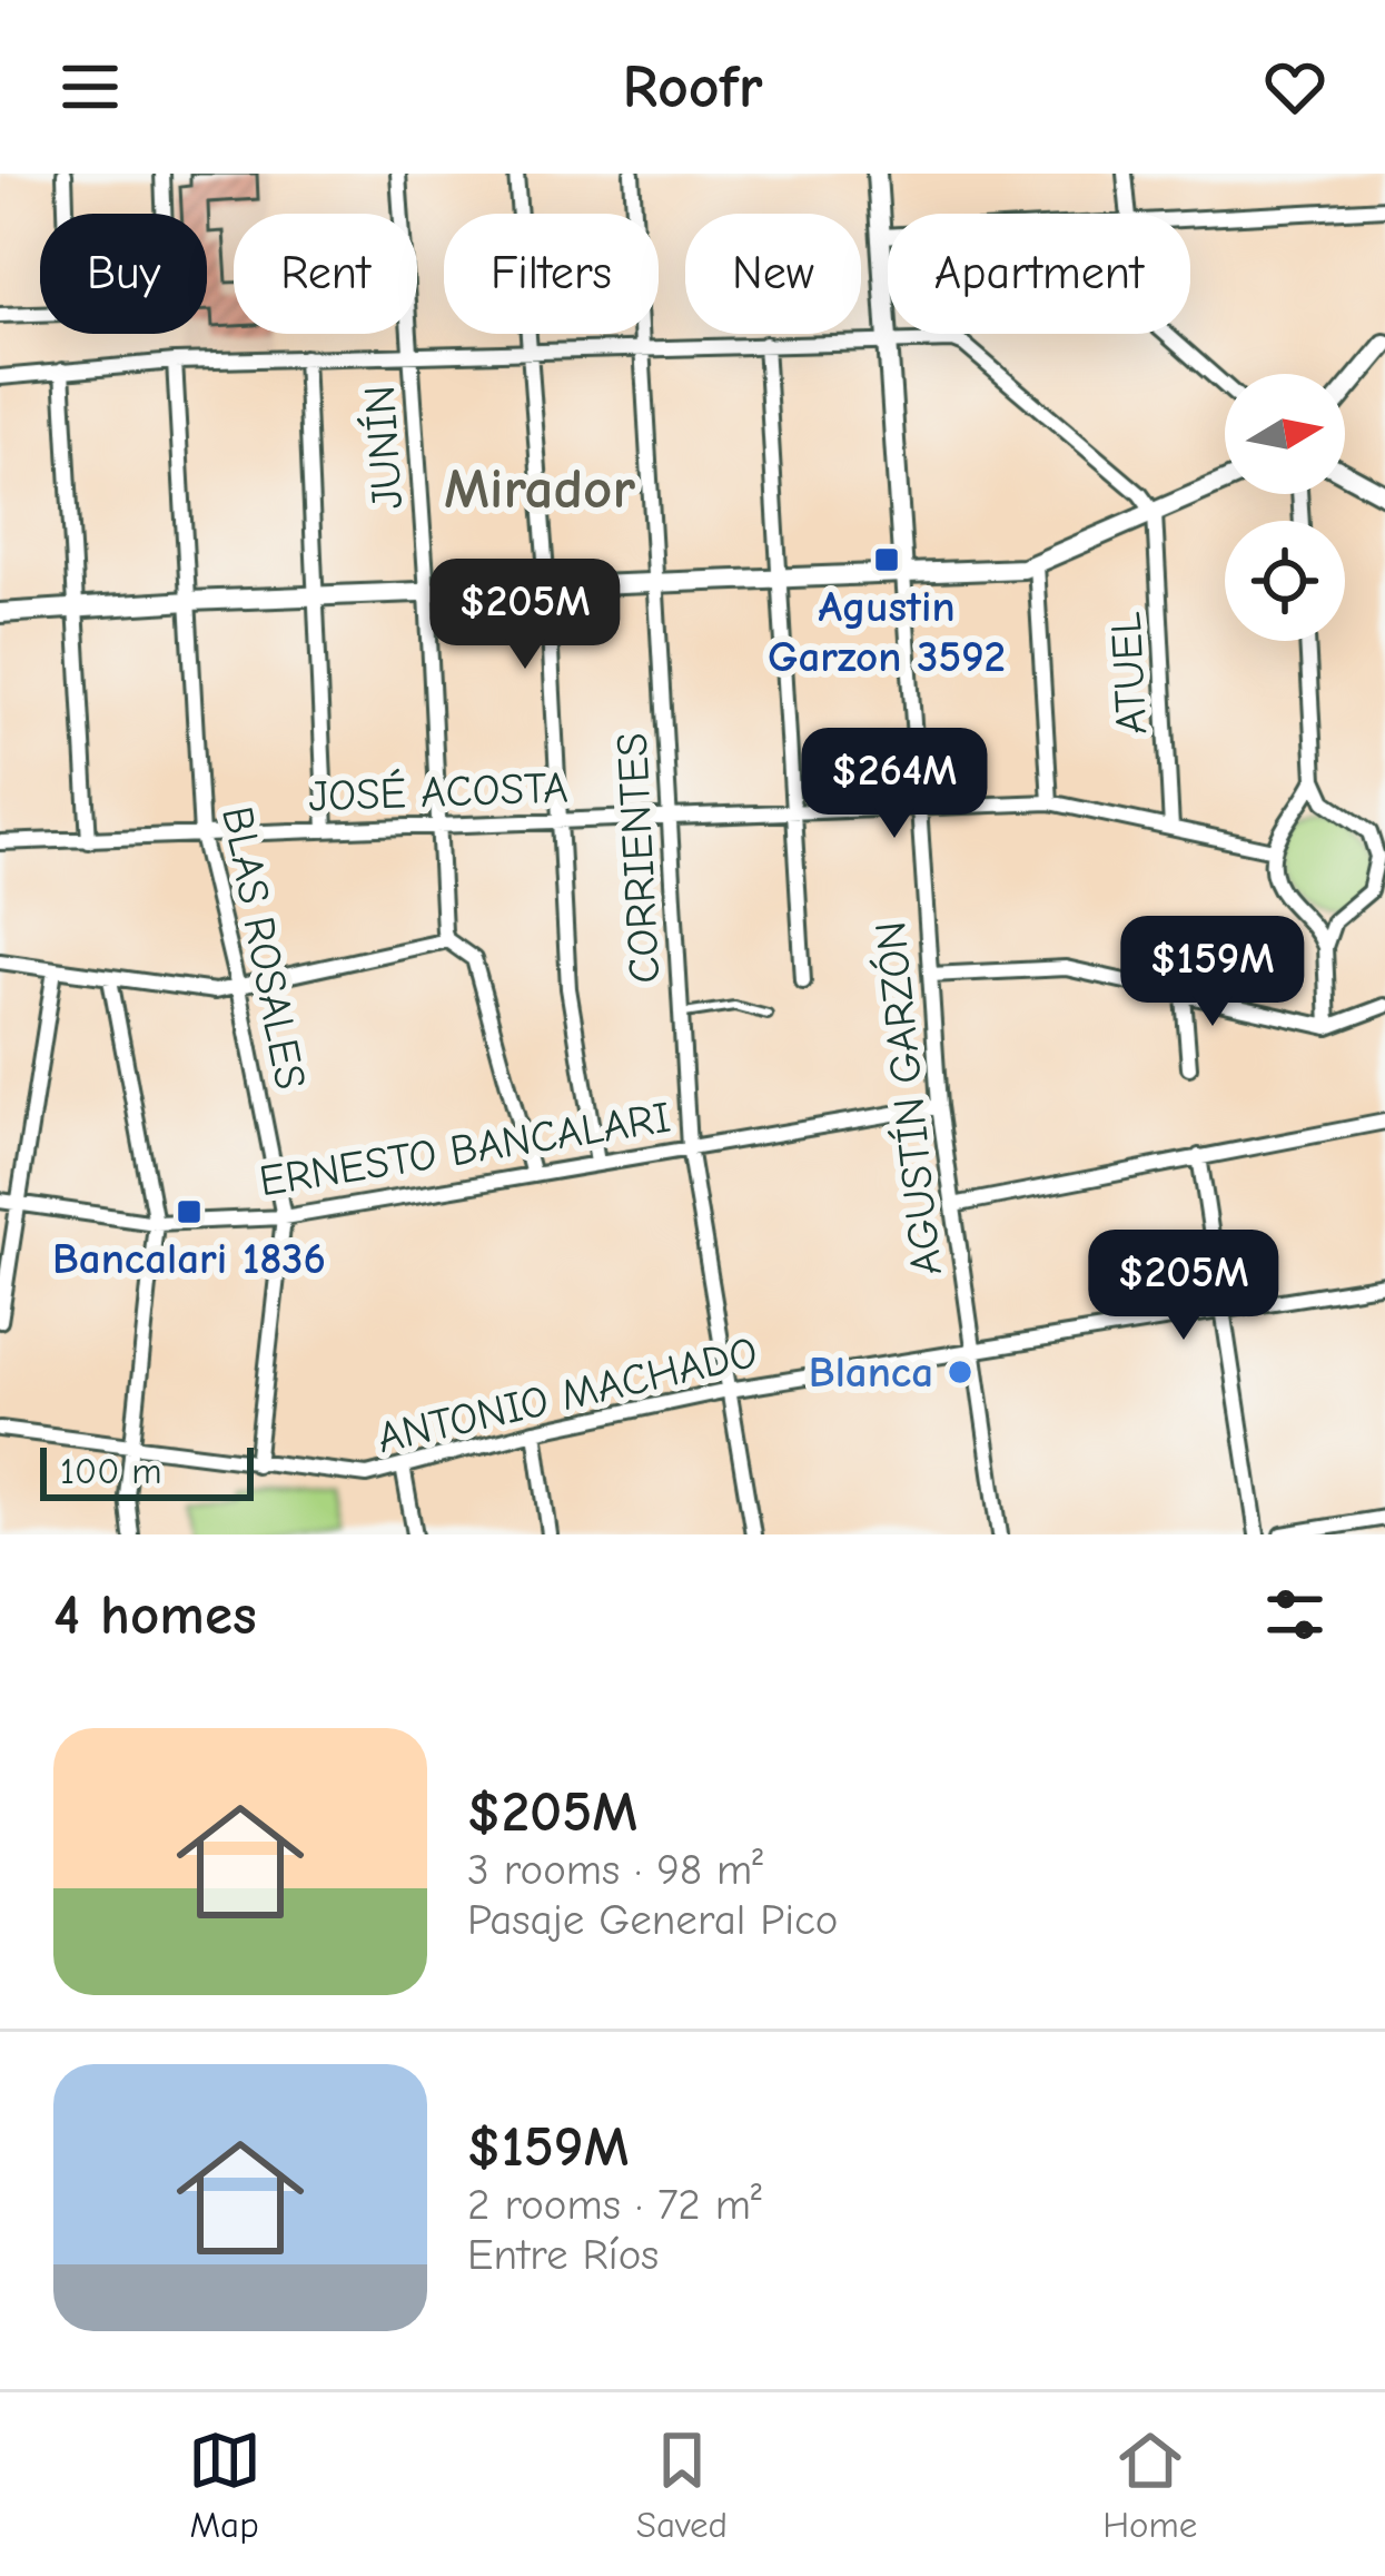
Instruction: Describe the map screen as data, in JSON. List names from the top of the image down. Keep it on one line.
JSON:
{"streets":{"main road":["AGUSTÍN GARZÓN"],"street":["JUNÍN","ATUEL","JOSÉ ACOSTA","CORRIENTES","BLAS ROSALES","ERNESTO BANCALARI","ANTONIO MACHADO"]},"crossings":[["JUNÍN","JOSÉ ACOSTA"],["JUNÍN","ERNESTO BANCALARI"],["ATUEL","JOSÉ ACOSTA"],["JOSÉ ACOSTA","CORRIENTES"],["JOSÉ ACOSTA","BLAS ROSALES"],["JOSÉ ACOSTA","AGUSTÍN GARZÓN"],["CORRIENTES","ERNESTO BANCALARI"],["CORRIENTES","ANTONIO MACHADO"],["BLAS ROSALES","ERNESTO BANCALARI"],["BLAS ROSALES","ANTONIO MACHADO"],["AGUSTÍN GARZÓN","ERNESTO BANCALARI"],["AGUSTÍN GARZÓN","ANTONIO MACHADO"]],"districts":["Mirador"],"places":{"transit":["Agustin Garzon 3592","Bancalari 1836"],"other":["Blanca"]},"scale_bar":"100 m","north":"right","page":{"header":"Roofr","chip":["Buy","Rent","Filters","New","Apartment"],"price":["$205M","$264M","$159M","$205M"],"scale":"100 m","heading":"4 homes","list":[{"name":"$205M","note":"3 rooms · 98 m² · Pasaje General Pico"},{"name":"$159M","note":"2 rooms · 72 m² · Entre Ríos"}],"tabs":["Map","Saved","Home"]}}
